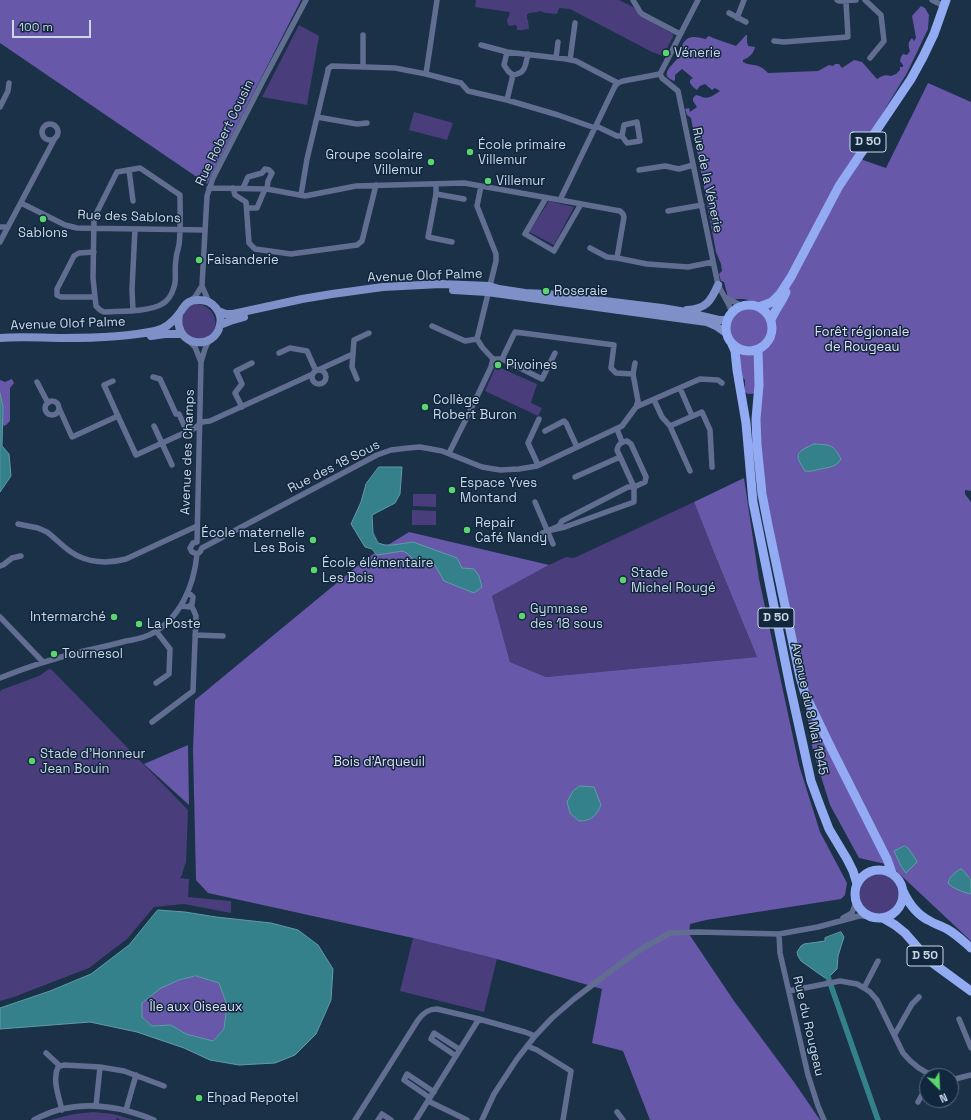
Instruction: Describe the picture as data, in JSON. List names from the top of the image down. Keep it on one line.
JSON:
{"streets":{"main road":["D 50","Avenue Olof Palme","Avenue du 8 Mai 1945"],"street":["Rue Robert Cousin","Rue de la Vénerie","Rue des Sablons","Avenue des Champs","Rue des 18 Sous","Rue du Rougeau"]},"crossings":[["Rue Robert Cousin","Rue des Sablons"],["Rue Robert Cousin","Avenue Olof Palme"],["Rue Robert Cousin","Avenue des Champs"],["D 50","Rue de la Vénerie"],["D 50","Avenue Olof Palme"],["D 50","Avenue du 8 Mai 1945"],["Rue de la Vénerie","Avenue Olof Palme"],["Rue de la Vénerie","Avenue du 8 Mai 1945"],["Avenue Olof Palme","Avenue des Champs"],["Avenue Olof Palme","Avenue du 8 Mai 1945"],["Avenue des Champs","Rue des 18 Sous"]],"parks":["Forêt régionale de Rougeau","Bois d'Arqueuil","Île aux Oiseaux"],"places":["Vénerie","École primaire Villemur","Groupe scolaire Villemur","Villemur","Sablons","Faisanderie","Roseraie","Pivoines","Collège Robert Buron","Espace Yves Montand","Repair Café Nandy","École maternelle Les Bois","École élémentaire Les Bois","Stade Michel Rougé","Gymnase des 18 sous","Intermarché","La Poste","Tournesol","Stade d'Honneur Jean Bouin","Ehpad Repotel"],"scale_bar":"100 m","north":"bottom right"}
